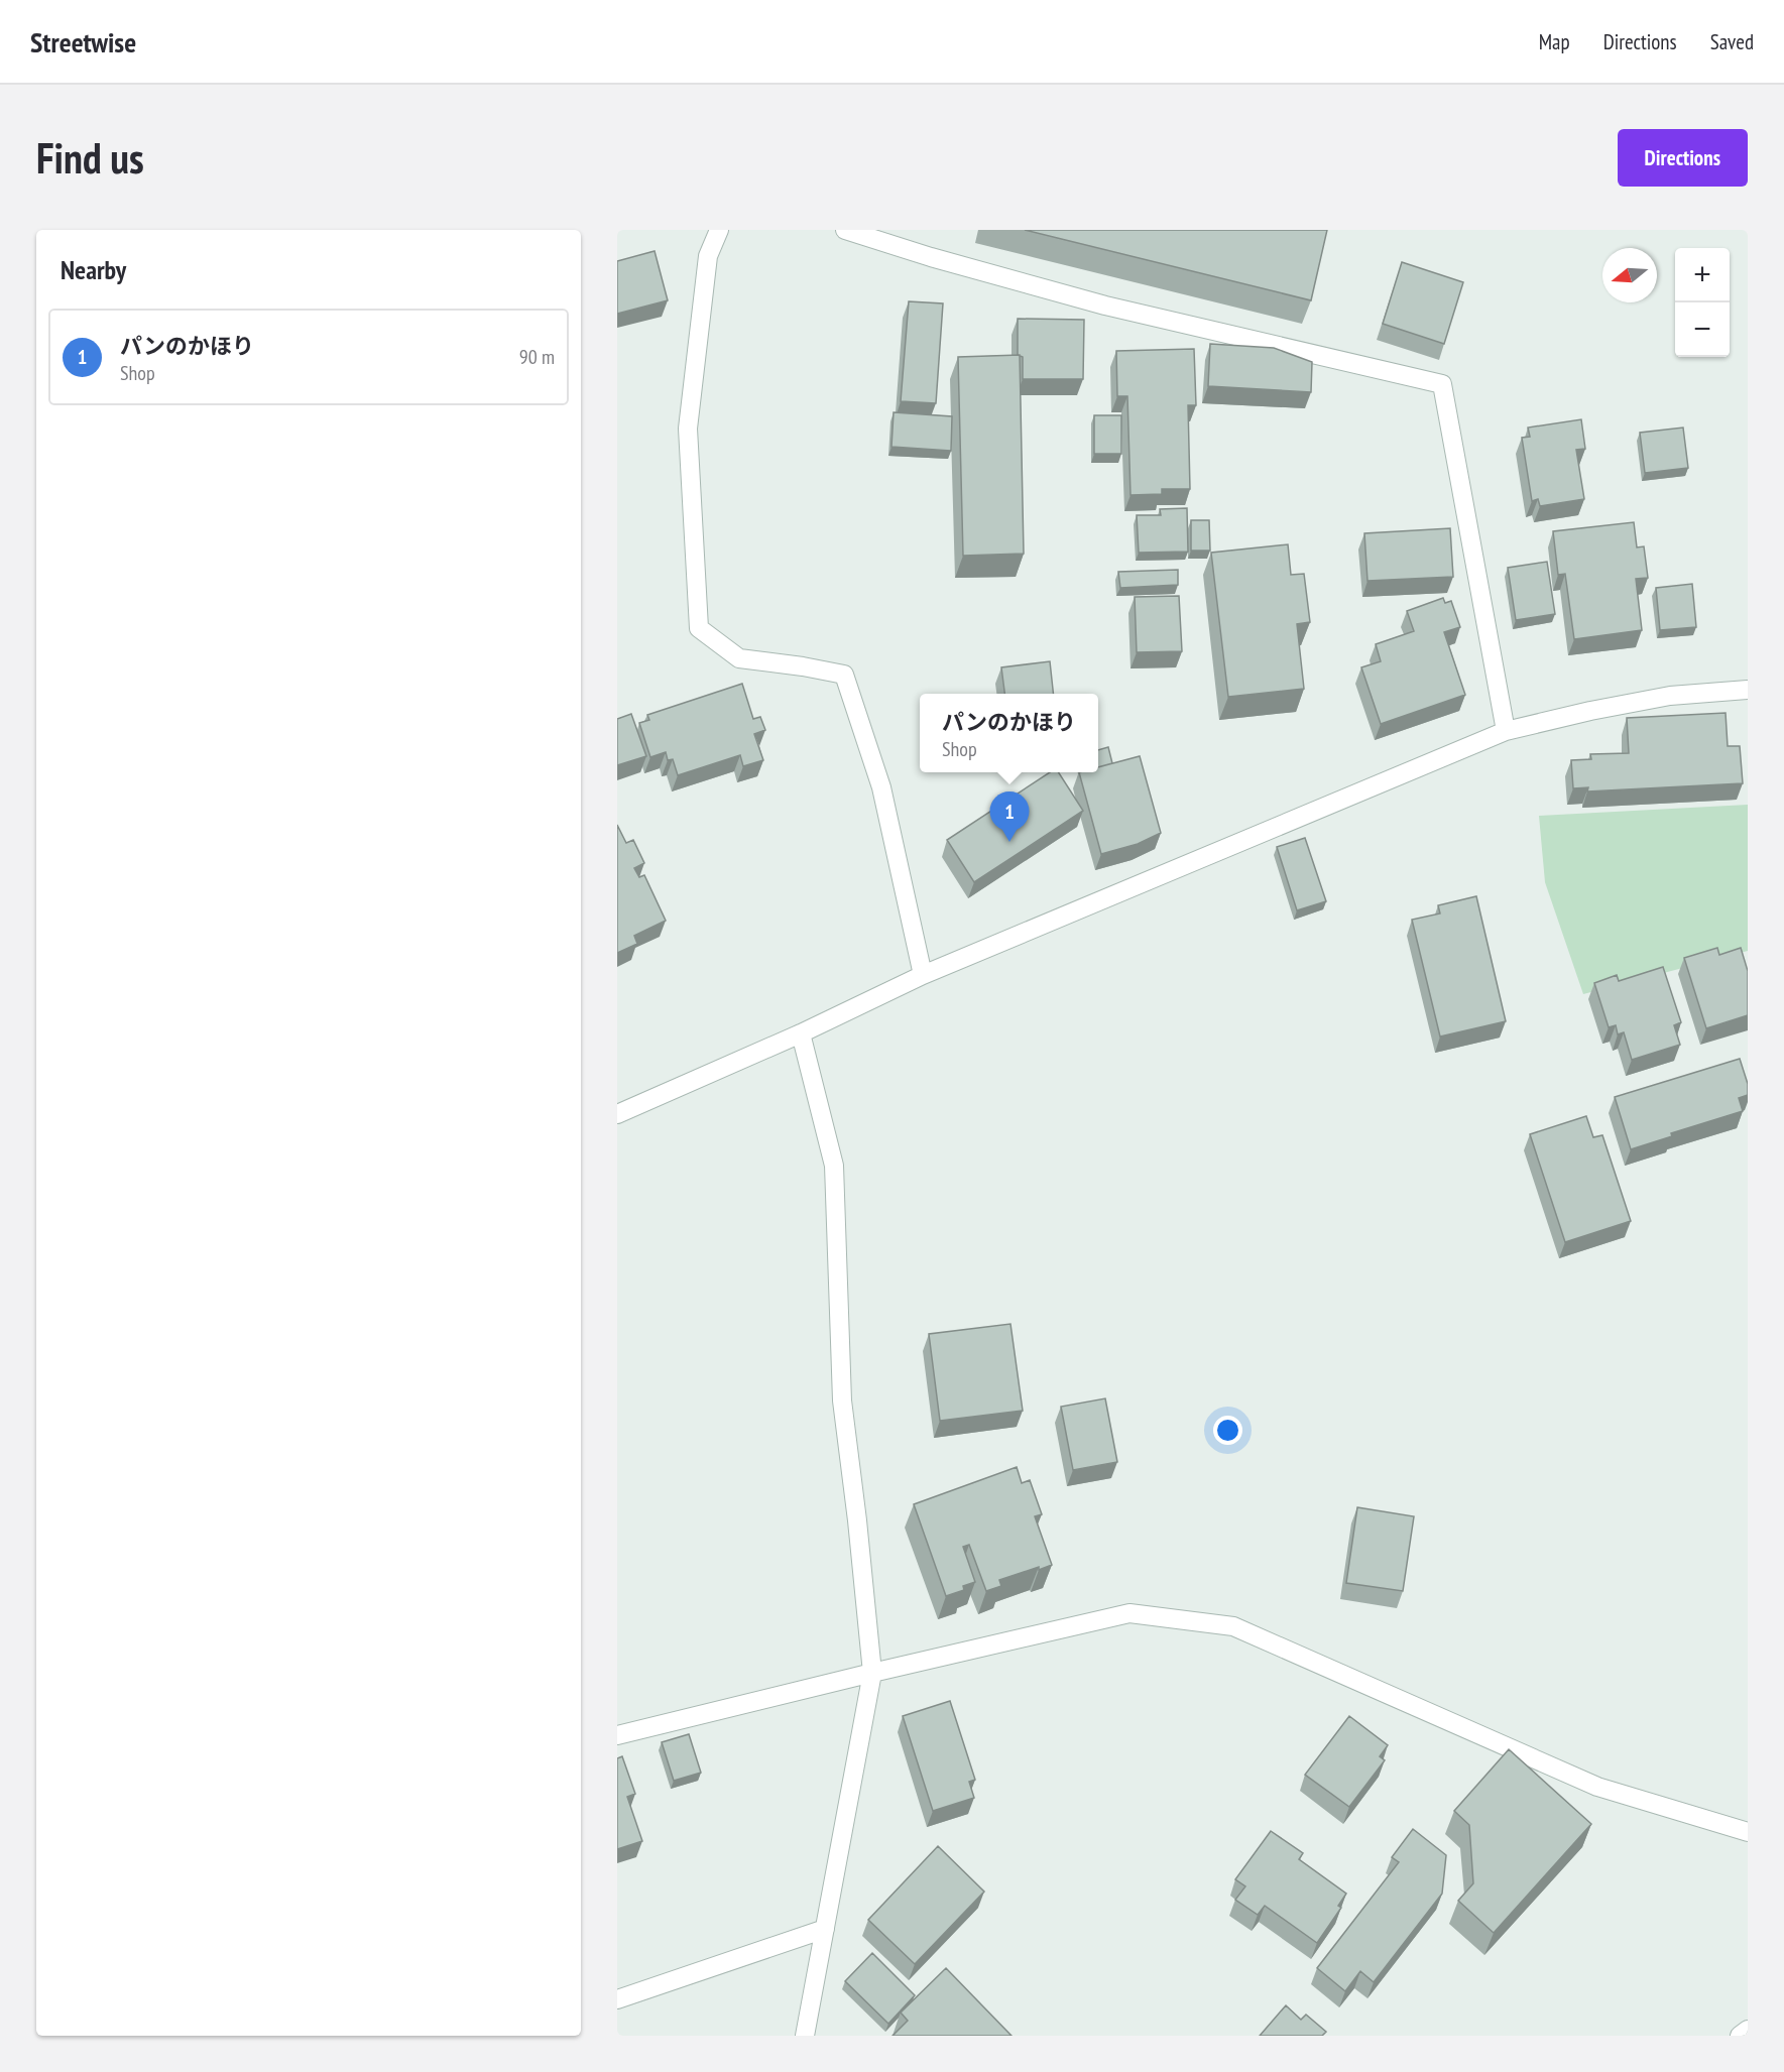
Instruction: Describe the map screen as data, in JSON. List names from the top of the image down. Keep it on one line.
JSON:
{"north":"left","page":{"header":"Streetwise","nav":["Map","Directions","Saved"],"buttons":"Directions","title":"Find us","heading":"Nearby","map_buttons":["+","−"],"list":[{"mark":"1","name":"パンのかほり","note":"Shop","value":"90 m"}],"popup":["パンのかほり","Shop"],"pins":"1"}}
